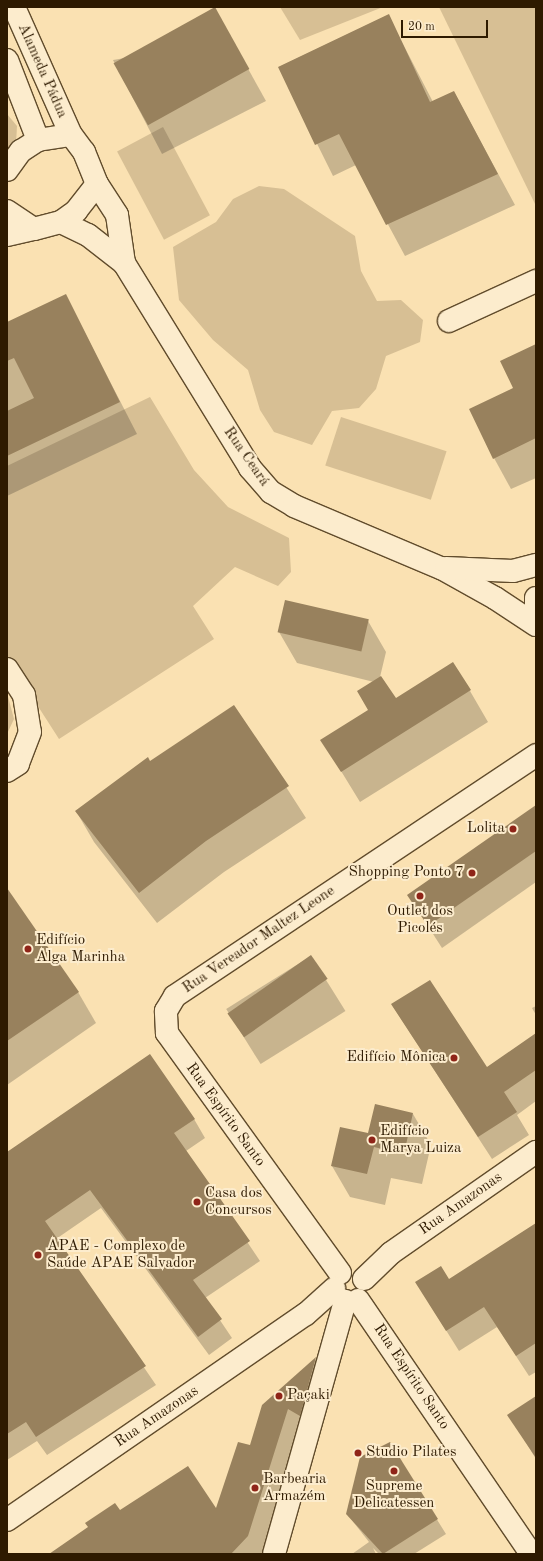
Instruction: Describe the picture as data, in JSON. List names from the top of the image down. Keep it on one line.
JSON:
{"streets":{"street":["Alameda Pádua","Rua Ceará","Rua Vereador Maltez Leone","Rua Espírito Santo","Rua Amazonas"]},"crossings":[["Alameda Pádua","Rua Ceará"],["Rua Vereador Maltez Leone","Rua Espírito Santo"],["Rua Espírito Santo","Rua Amazonas"]],"places":["Lolita","Shopping Ponto 7","Outlet dos Picolés","Edifício Alga Marinha","Edifício Mônica","Edifício Marya Luiza","Casa dos Concursos","APAE - Complexo de Saúde APAE Salvador","Paçaki","Studio Pilates","Supreme Delicatessen","Barbearia Armazém"],"scale_bar":"20 m"}
